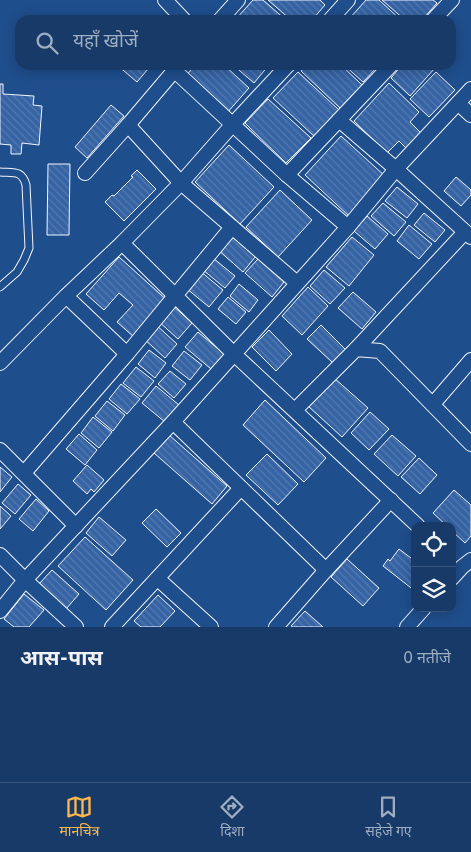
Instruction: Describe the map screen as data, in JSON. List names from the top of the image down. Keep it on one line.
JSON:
{"page":{"search":"यहाँ खोजें","heading":["आस-पास","0 नतीजे"],"nav":["मानचित्र","दिशा","सहेजे गए"]}}
